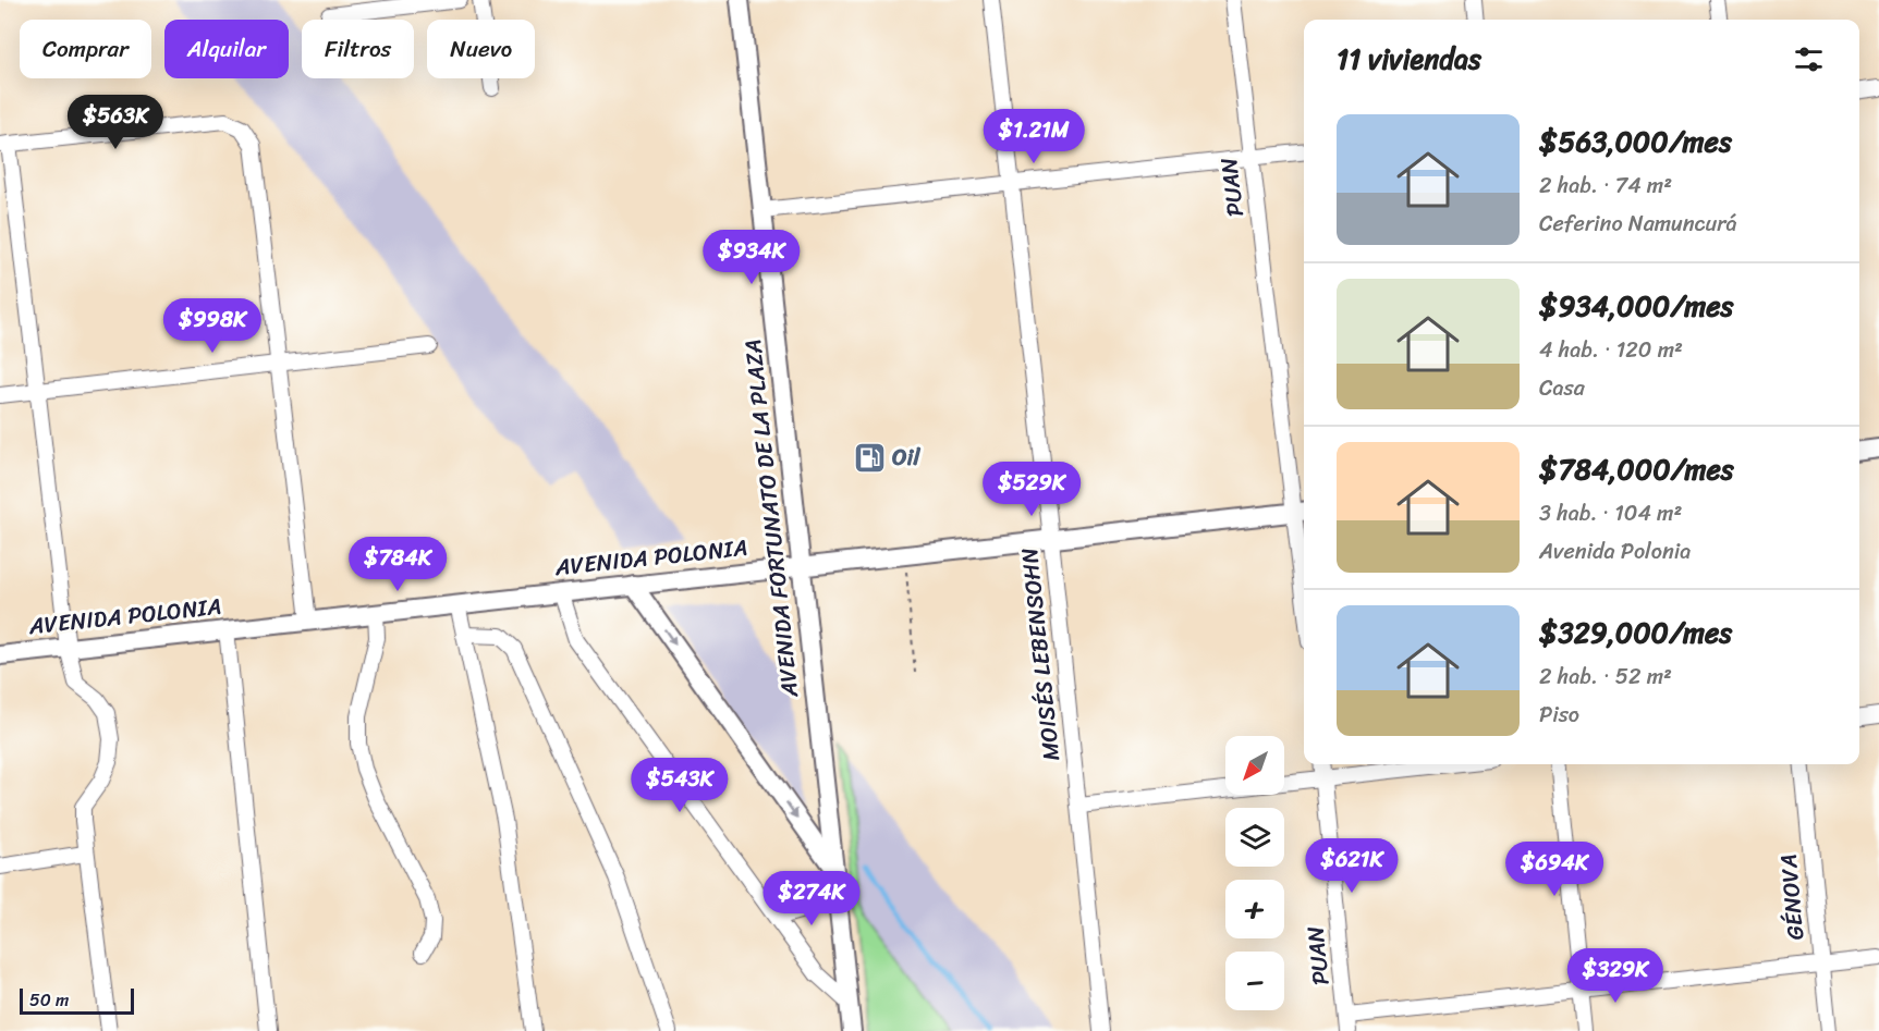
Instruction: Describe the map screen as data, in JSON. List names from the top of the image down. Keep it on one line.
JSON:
{"streets":{"main road":["AVENIDA FORTUNATO DE LA PLAZA","AVENIDA POLONIA"],"street":["PUAN","MOISÉS LEBENSOHN","GÉNOVA"]},"crossings":[["PUAN","AVENIDA POLONIA"],["AVENIDA FORTUNATO DE LA PLAZA","AVENIDA POLONIA"],["AVENIDA POLONIA","MOISÉS LEBENSOHN"]],"places":{"fuel station":["Oil"]},"scale_bar":"50 m","north":"bottom left","page":{"chip":["Comprar","Alquilar","Filtros","Nuevo"],"heading":"11 viviendas","price":["$563K","$1.21M","$934K","$998K","$529K","$784K","$543K","$621K","$694K","$274K","$329K"],"list":[{"name":"$563,000/mes","note":"2 hab. · 74 m² · Ceferino Namuncurá"},{"name":"$934,000/mes","note":"4 hab. · 120 m² · Casa"},{"name":"$784,000/mes","note":"3 hab. · 104 m² · Avenida Polonia"},{"name":"$329,000/mes","note":"2 hab. · 52 m² · Piso"}],"map_buttons":["+","−"],"scale":"50 m"}}
